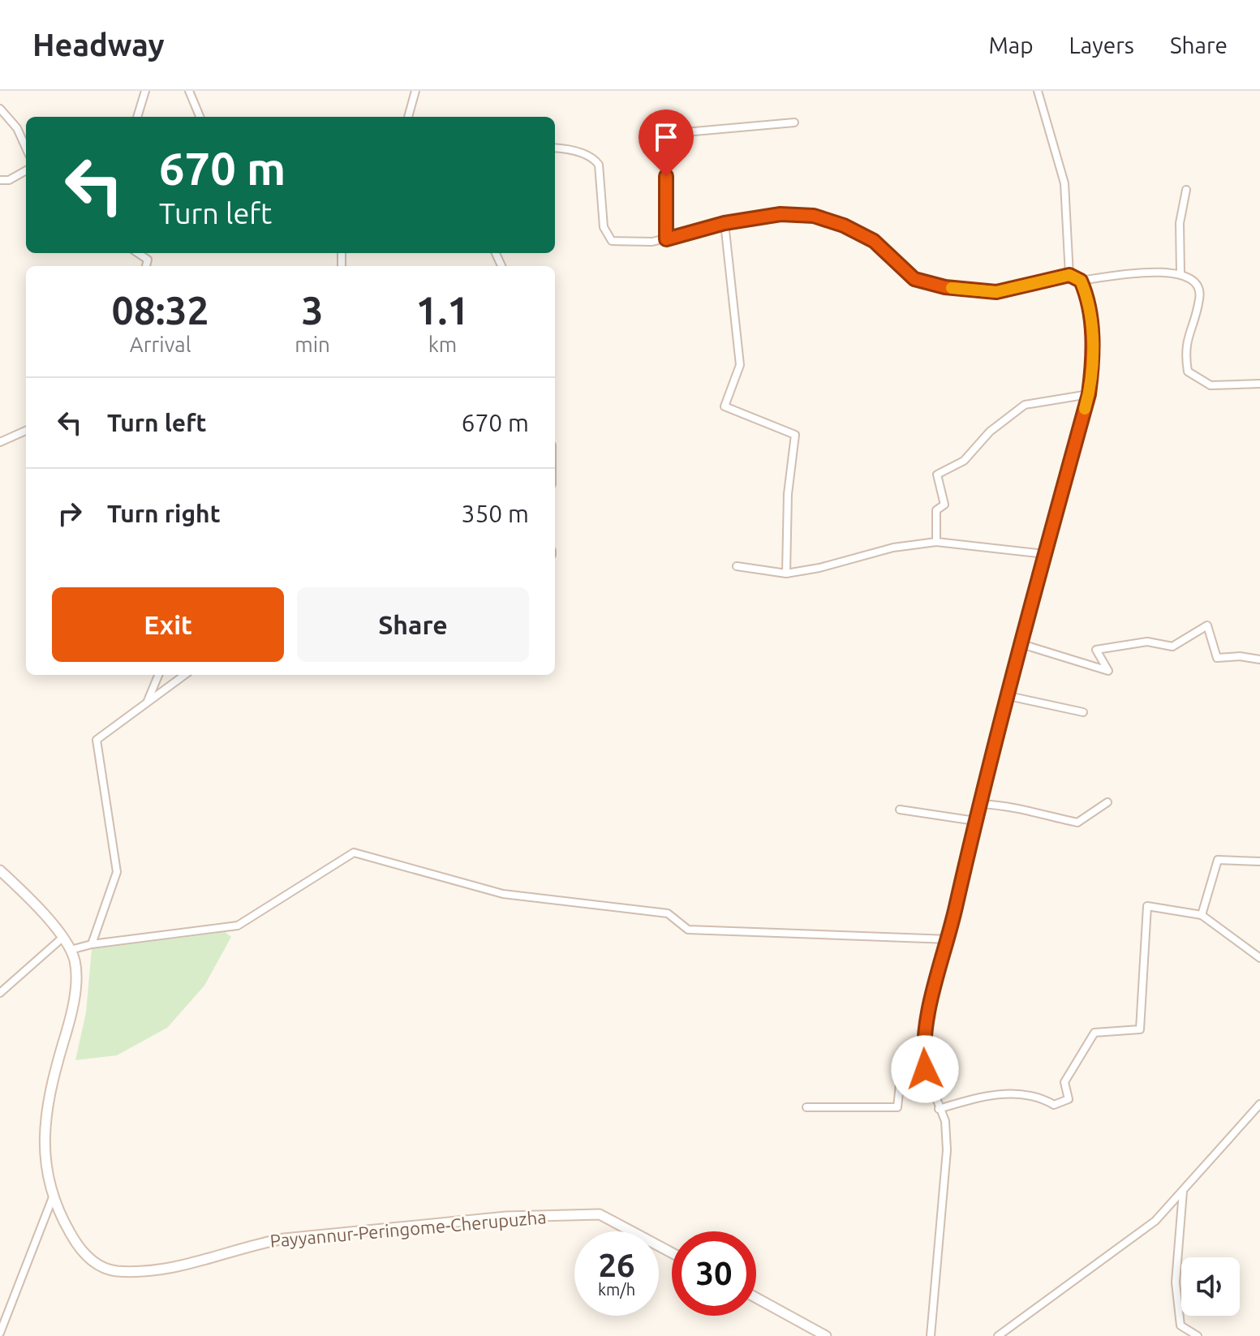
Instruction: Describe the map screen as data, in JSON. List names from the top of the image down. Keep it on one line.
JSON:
{"streets":{"main road":["Payyannur-Peringome-Cherupuzha"]},"page":{"header":"Headway","nav":["Map","Layers","Share"],"turn":["670 m","Turn left"],"eta":["08:32","Arrival","3","min","1.1","km"],"list":[{"name":"Turn left","value":"670 m"},{"name":"Turn right","value":"350 m"}],"buttons":["Exit","Share"],"speed":"26 km/h","limit":"30"}}
